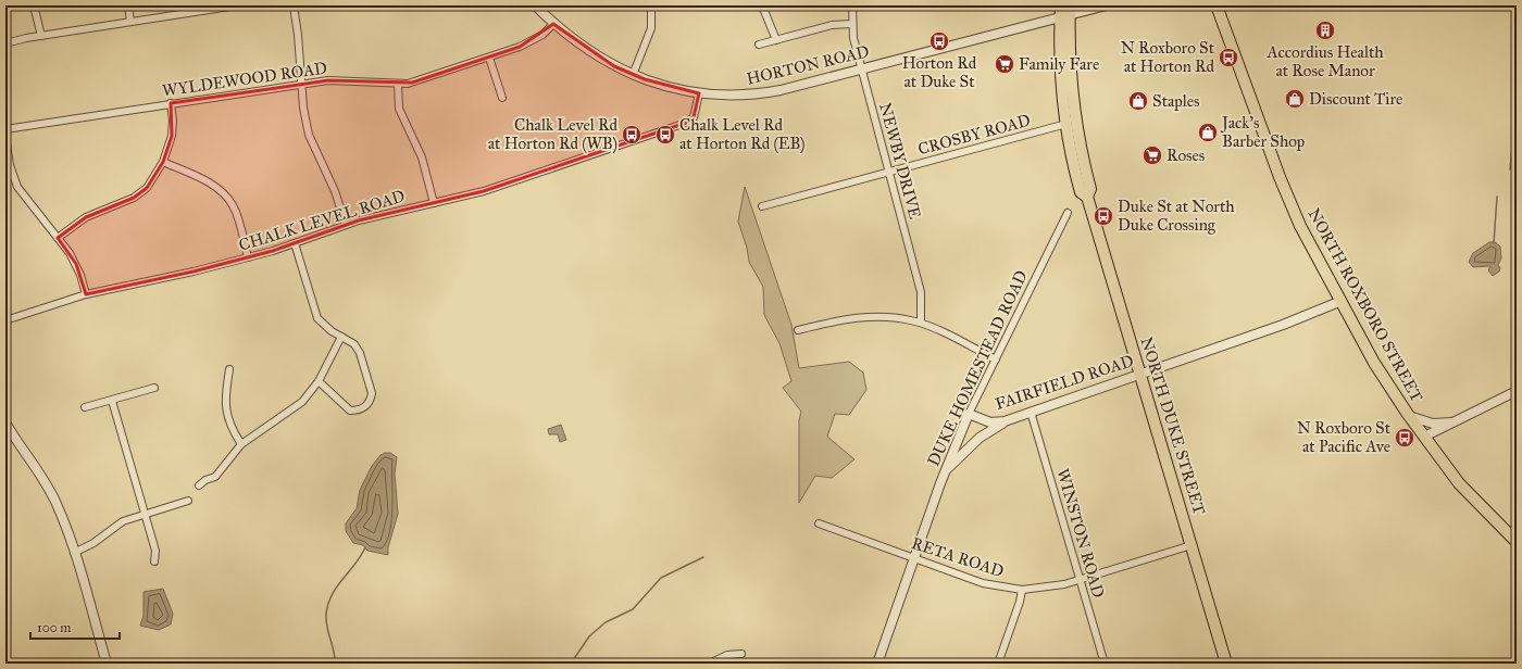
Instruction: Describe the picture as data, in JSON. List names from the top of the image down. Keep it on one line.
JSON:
{"streets":{"main road":["NORTH ROXBORO STREET","NORTH DUKE STREET"],"street":["HORTON ROAD","WYLDEWOOD ROAD","CROSBY ROAD","NEWBY DRIVE","CHALK LEVEL ROAD","DUKE HOMESTEAD ROAD","FAIRFIELD ROAD","WINSTON ROAD","RETA ROAD"]},"crossings":[["HORTON ROAD","WYLDEWOOD ROAD"],["HORTON ROAD","NEWBY DRIVE"],["HORTON ROAD","CHALK LEVEL ROAD"],["HORTON ROAD","NORTH DUKE STREET"],["CROSBY ROAD","NEWBY DRIVE"],["CROSBY ROAD","NORTH DUKE STREET"],["NORTH ROXBORO STREET","FAIRFIELD ROAD"],["DUKE HOMESTEAD ROAD","FAIRFIELD ROAD"],["DUKE HOMESTEAD ROAD","RETA ROAD"],["FAIRFIELD ROAD","NORTH DUKE STREET"],["FAIRFIELD ROAD","WINSTON ROAD"],["NORTH DUKE STREET","RETA ROAD"],["WINSTON ROAD","RETA ROAD"]],"places":{"building":["Accordius Health at Rose Manor"],"bus stop":["Horton Rd at Duke St","N Roxboro St at Horton Rd","Chalk Level Rd at Horton Rd (WB)","Chalk Level Rd at Horton Rd (EB)","Duke St at North Duke Crossing","N Roxboro St at Pacific Ave"],"supermarket":["Family Fare","Roses"],"shop":["Discount Tire","Staples","Jack's Barber Shop"]},"scale_bar":"100 m"}
